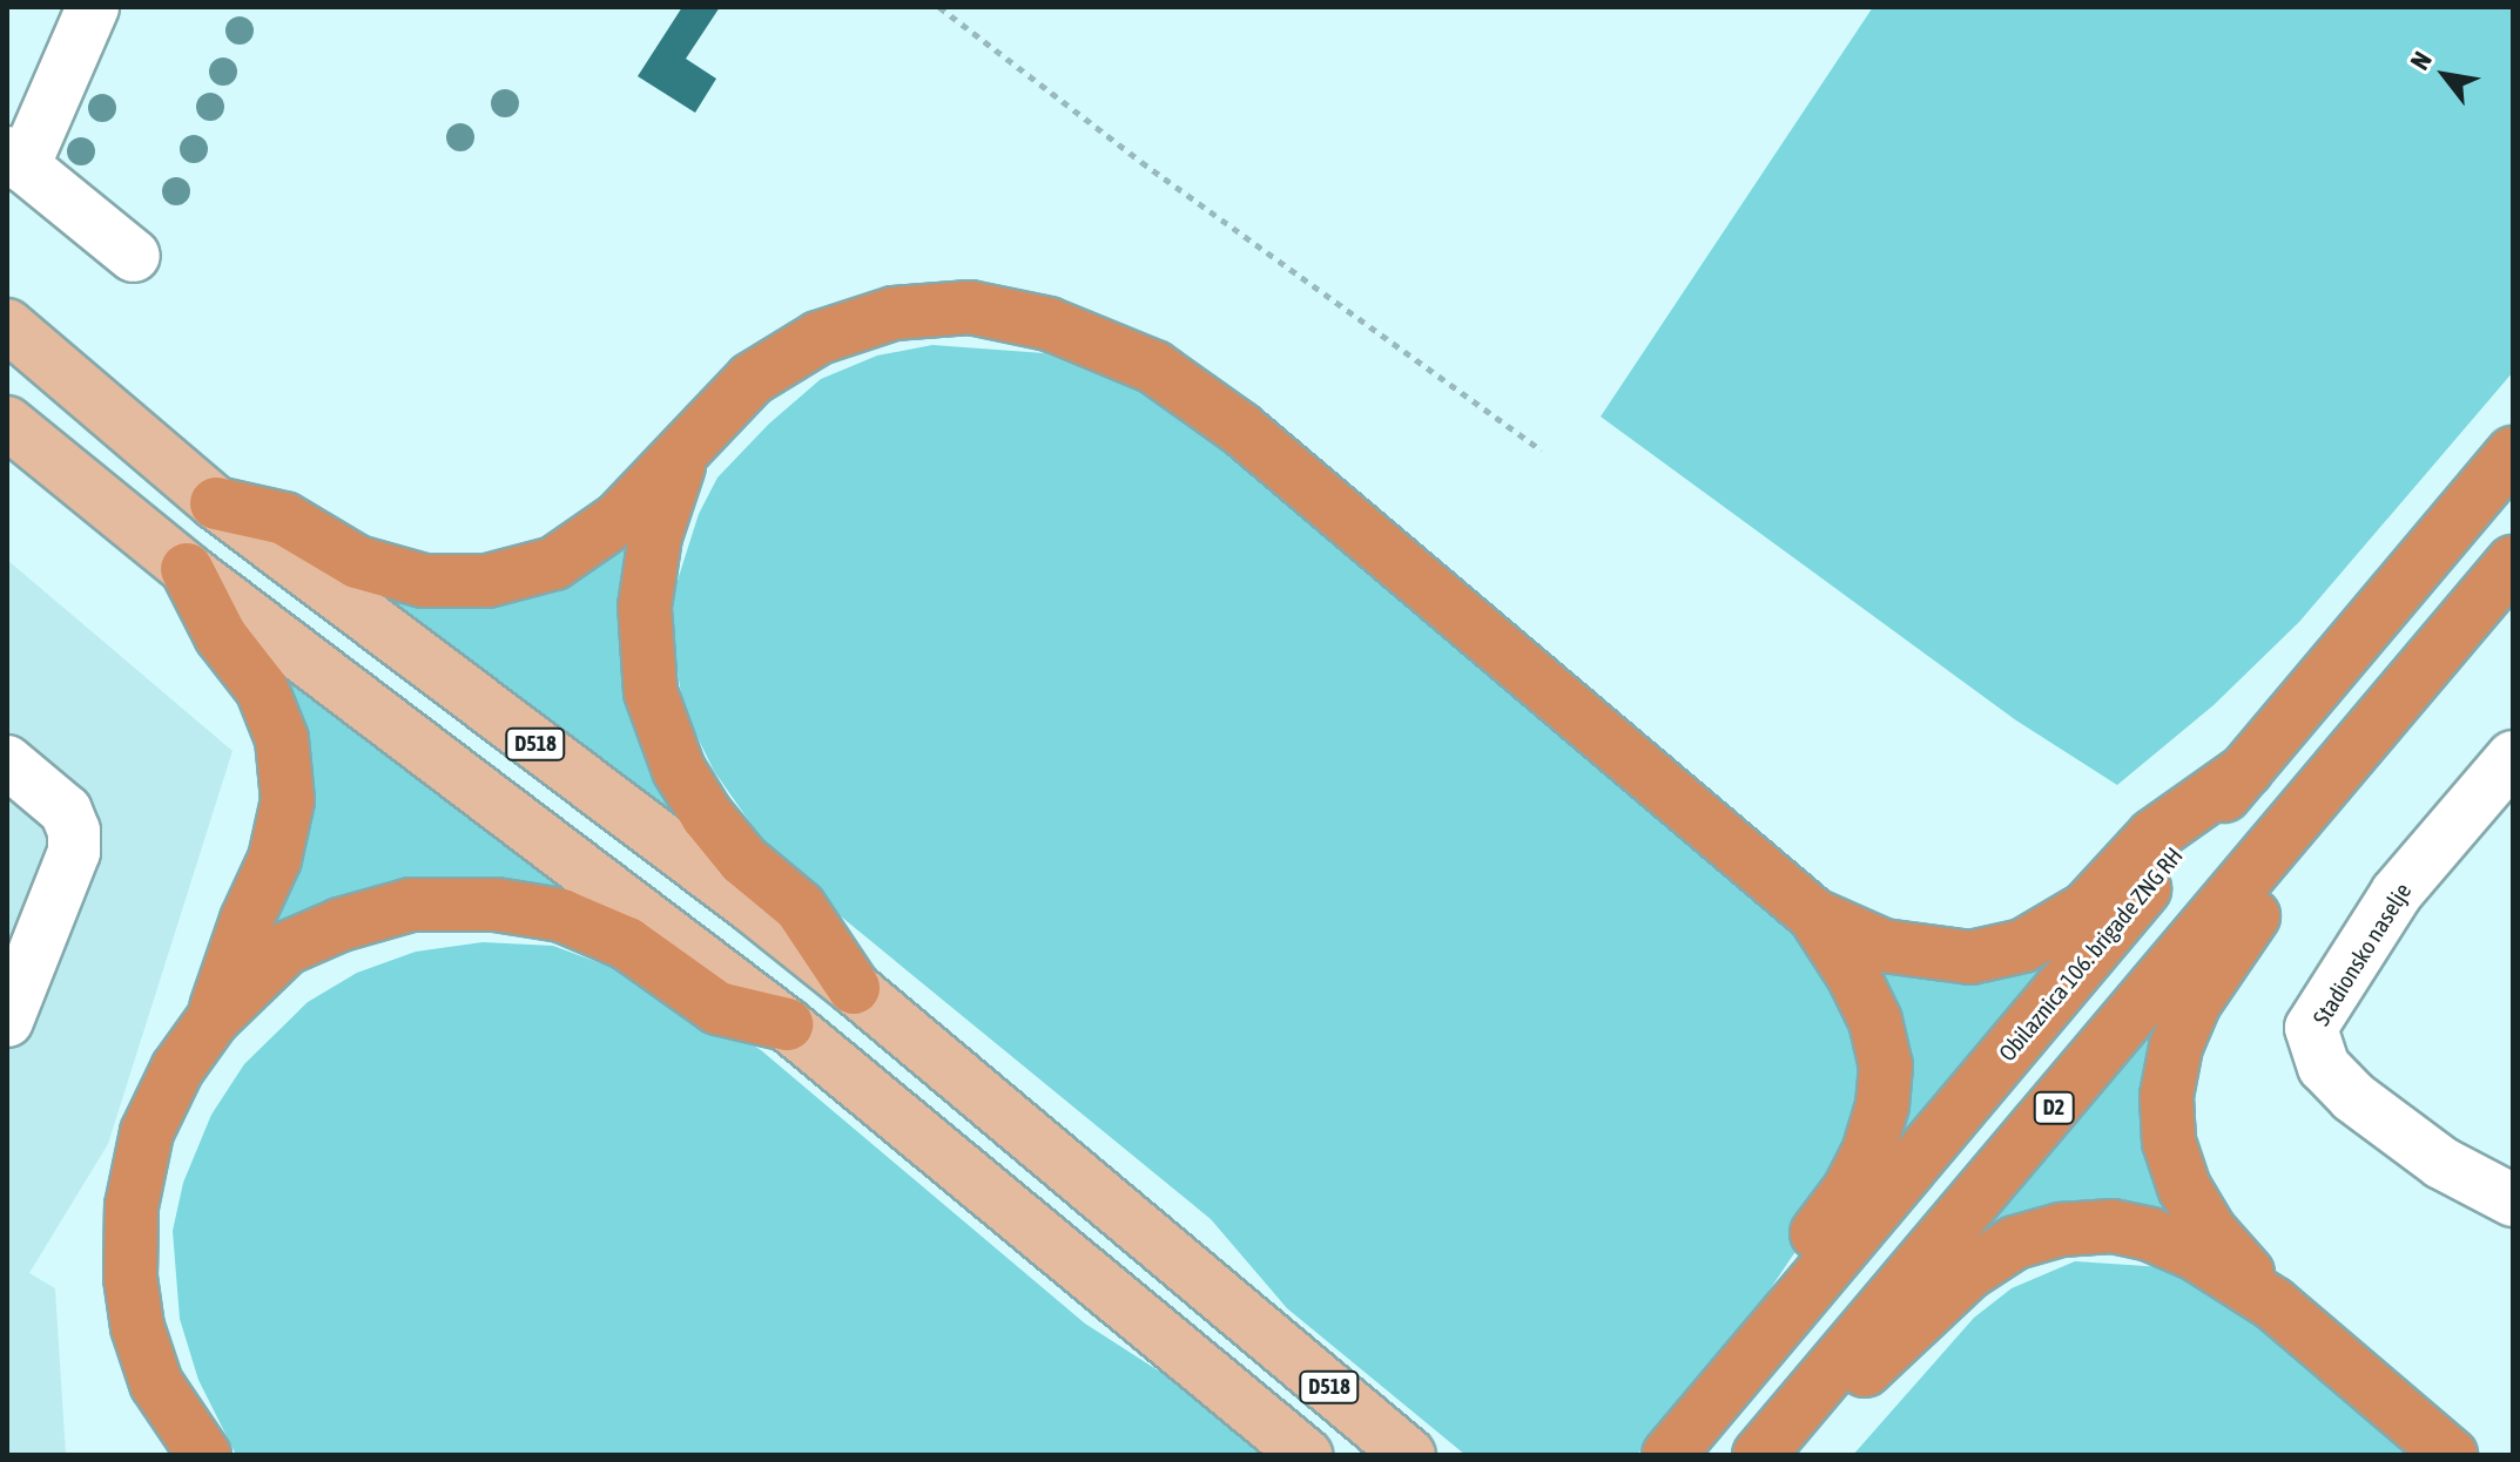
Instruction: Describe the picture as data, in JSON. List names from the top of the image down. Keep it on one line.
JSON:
{"streets":{"highway":["Obilaznica 106. brigade ZNG RH","D2"],"main road":["D518"],"street":["Stadionsko naselje"]},"north":"top left"}
